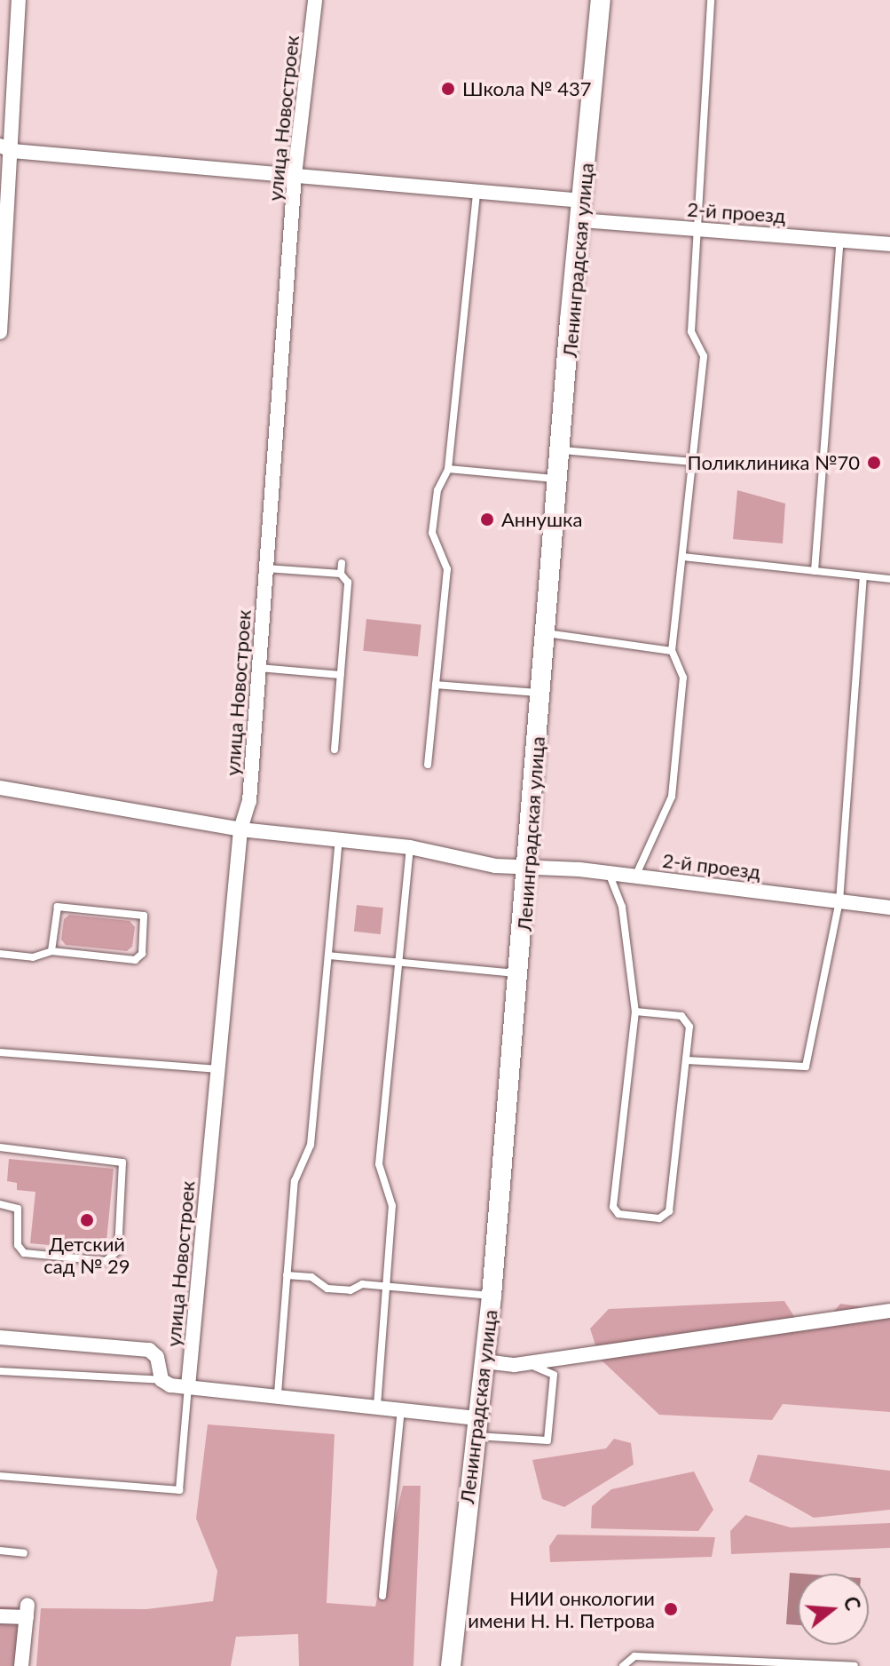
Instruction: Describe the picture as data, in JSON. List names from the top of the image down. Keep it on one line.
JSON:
{"streets":{"main road":["Ленинградская улица"],"street":["улица Новостроек","2-й проезд"]},"crossings":[["улица Новостроек","2-й проезд"],["2-й проезд","Ленинградская улица"]],"places":["Школа № 437","Поликлиника №70","Аннушка","Детский сад № 29","НИИ онкологии имени Н. Н. Петрова"],"north":"right"}
